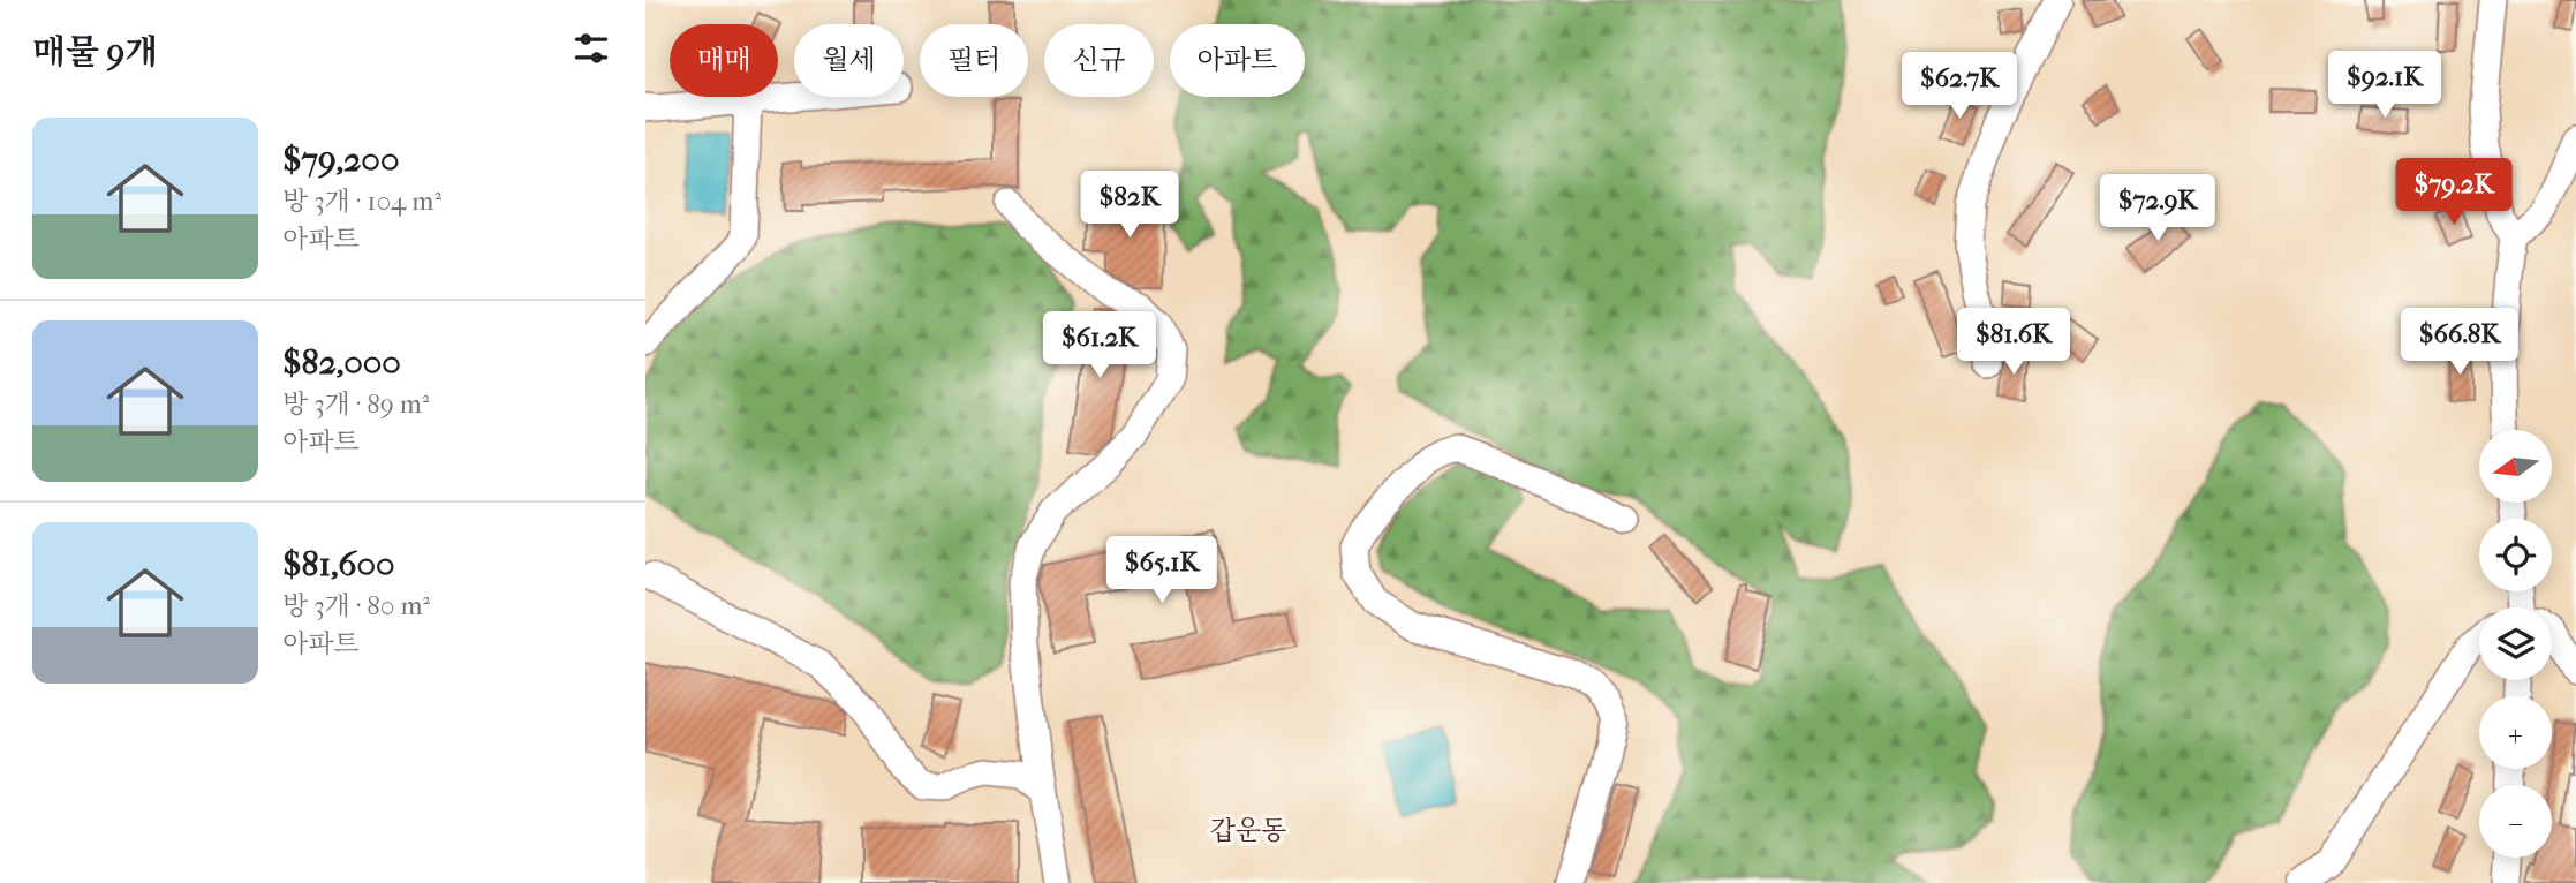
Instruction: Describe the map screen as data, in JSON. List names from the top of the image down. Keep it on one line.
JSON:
{"districts":["갑운동"],"north":"left","page":{"heading":"매물 9개","chip":["매매","월세","필터","신규","아파트"],"price":["$92.1K","$62.7K","$79.2K","$82K","$72.9K","$81.6K","$66.8K","$61.2K","$65.1K"],"list":[{"name":"$79,200","note":"방 3개 · 104 m² · 아파트"},{"name":"$82,000","note":"방 3개 · 89 m² · 아파트"},{"name":"$81,600","note":"방 3개 · 80 m² · 아파트"}],"map_buttons":["+","−"]}}
